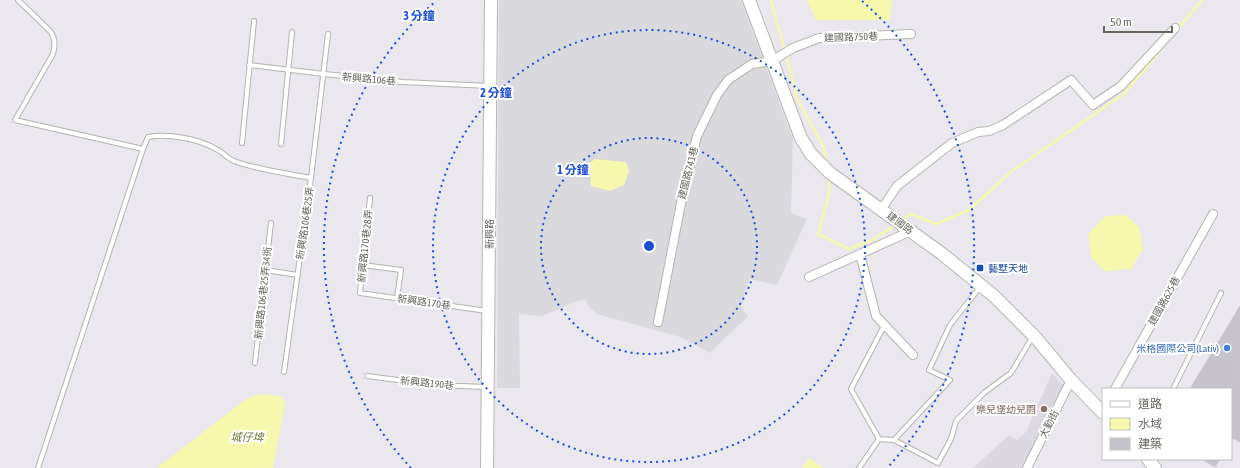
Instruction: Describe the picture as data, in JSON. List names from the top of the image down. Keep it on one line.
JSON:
{"streets":{"street":["建國路750巷","建國路741巷","建國路","新興路","建國路625巷","大勤街"],"lane":["新興路106巷","新興路106巷25弄","新興路170巷28弄","新興路106巷25弄34衖","新興路170巷","新興路190巷"]},"crossings":[["建國路750巷","建國路741巷"],["建國路750巷","建國路"],["新興路106巷","新興路106巷25弄"],["新興路106巷","新興路"],["建國路741巷","建國路"],["建國路","大勤街"],["新興路","新興路170巷"],["新興路","新興路190巷"],["新興路170巷28弄","新興路170巷"]],"water":["城仔埤"],"places":{"transit":["藝墅天地"],"other":["米格國際公司(Lativ)","樂兒堡幼兒園"]},"legend":["道路","水域","建築"],"scale_bar":"50 m","rings":["3 分鐘","2 分鐘","1 分鐘"]}
